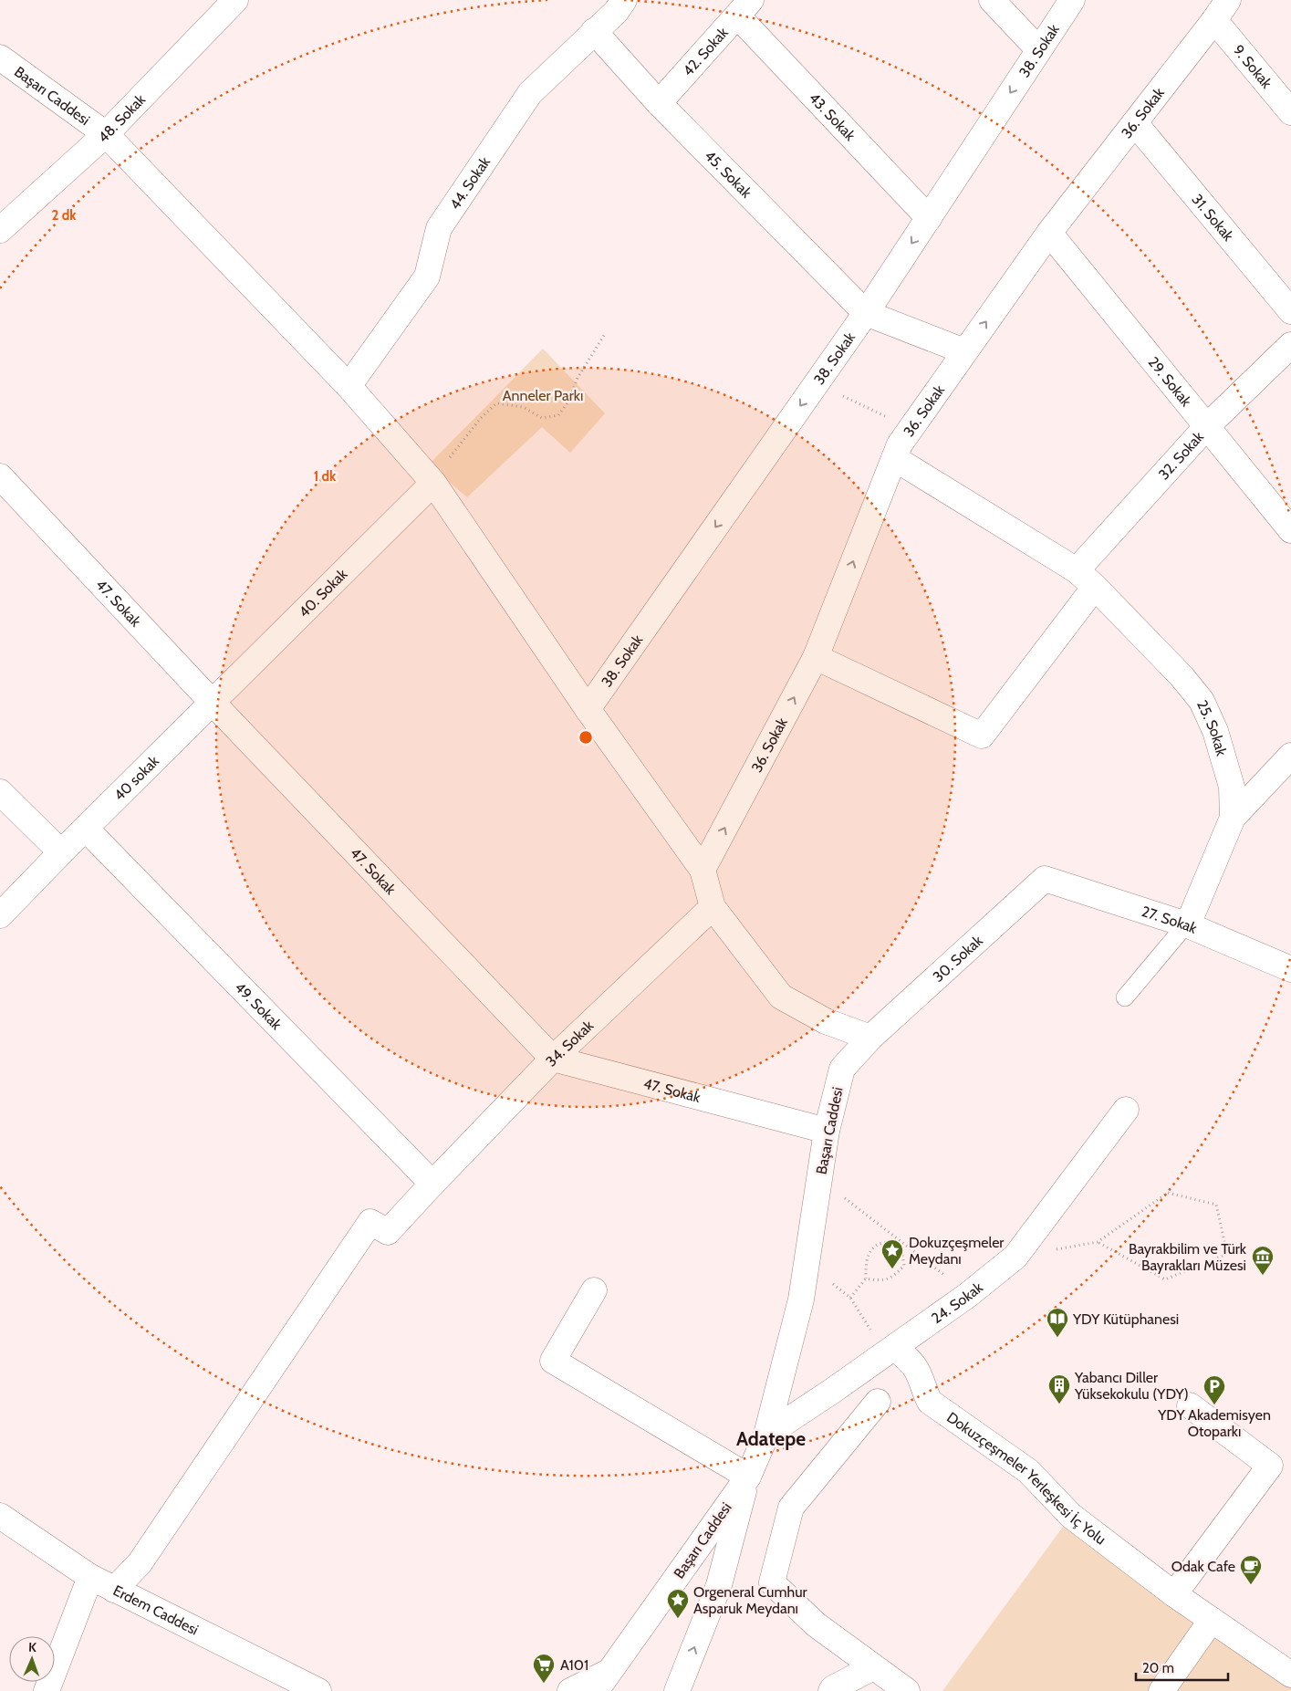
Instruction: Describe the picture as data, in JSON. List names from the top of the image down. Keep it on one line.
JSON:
{"streets":{"street":["38. Sokak","42. Sokak","9. Sokak","Başarı Caddesi","36. Sokak","43. Sokak","48. Sokak","45. Sokak","44. Sokak","31. Sokak","29. Sokak","32. Sokak","40. Sokak","47. Sokak","25. Sokak","40 sokak","27. Sokak","30. Sokak","49. Sokak","34. Sokak","24. Sokak","Dokuzçeşmeler Yerleşkesi İç Yolu","Erdem Caddesi"]},"crossings":[["38. Sokak","Başarı Caddesi"],["38. Sokak","43. Sokak"],["38. Sokak","45. Sokak"],["42. Sokak","43. Sokak"],["42. Sokak","45. Sokak"],["9. Sokak","36. Sokak"],["Başarı Caddesi","36. Sokak"],["Başarı Caddesi","48. Sokak"],["Başarı Caddesi","44. Sokak"],["Başarı Caddesi","40. Sokak"],["Başarı Caddesi","47. Sokak"],["Başarı Caddesi","30. Sokak"],["Başarı Caddesi","24. Sokak"],["36. Sokak","31. Sokak"],["36. Sokak","29. Sokak"],["36. Sokak","25. Sokak"],["45. Sokak","44. Sokak"],["29. Sokak","32. Sokak"],["32. Sokak","25. Sokak"],["40. Sokak","47. Sokak"],["40. Sokak","40 sokak"],["47. Sokak","40 sokak"],["47. Sokak","34. Sokak"],["25. Sokak","27. Sokak"],["40 sokak","49. Sokak"],["27. Sokak","30. Sokak"],["49. Sokak","34. Sokak"],["34. Sokak","Erdem Caddesi"],["24. Sokak","Dokuzçeşmeler Yerleşkesi İç Yolu"]],"one_way":["38. Sokak","36. Sokak"],"districts":["Adatepe"],"parks":["Anneler Parkı"],"places":{"place":["Dokuzçeşmeler Meydanı","Orgeneral Cumhur Asparuk Meydanı"],"museum":["Bayrakbilim ve Türk Bayrakları Müzesi"],"library":["YDY Kütüphanesi"],"building":["Yabancı Diller Yüksekokulu (YDY)"],"parking":["YDY Akademisyen Otoparkı"],"cafe":["Odak Cafe"],"supermarket":["A101"]},"scale_bar":"20 m","north":"top","rings":["2 dk","1 dk"]}
